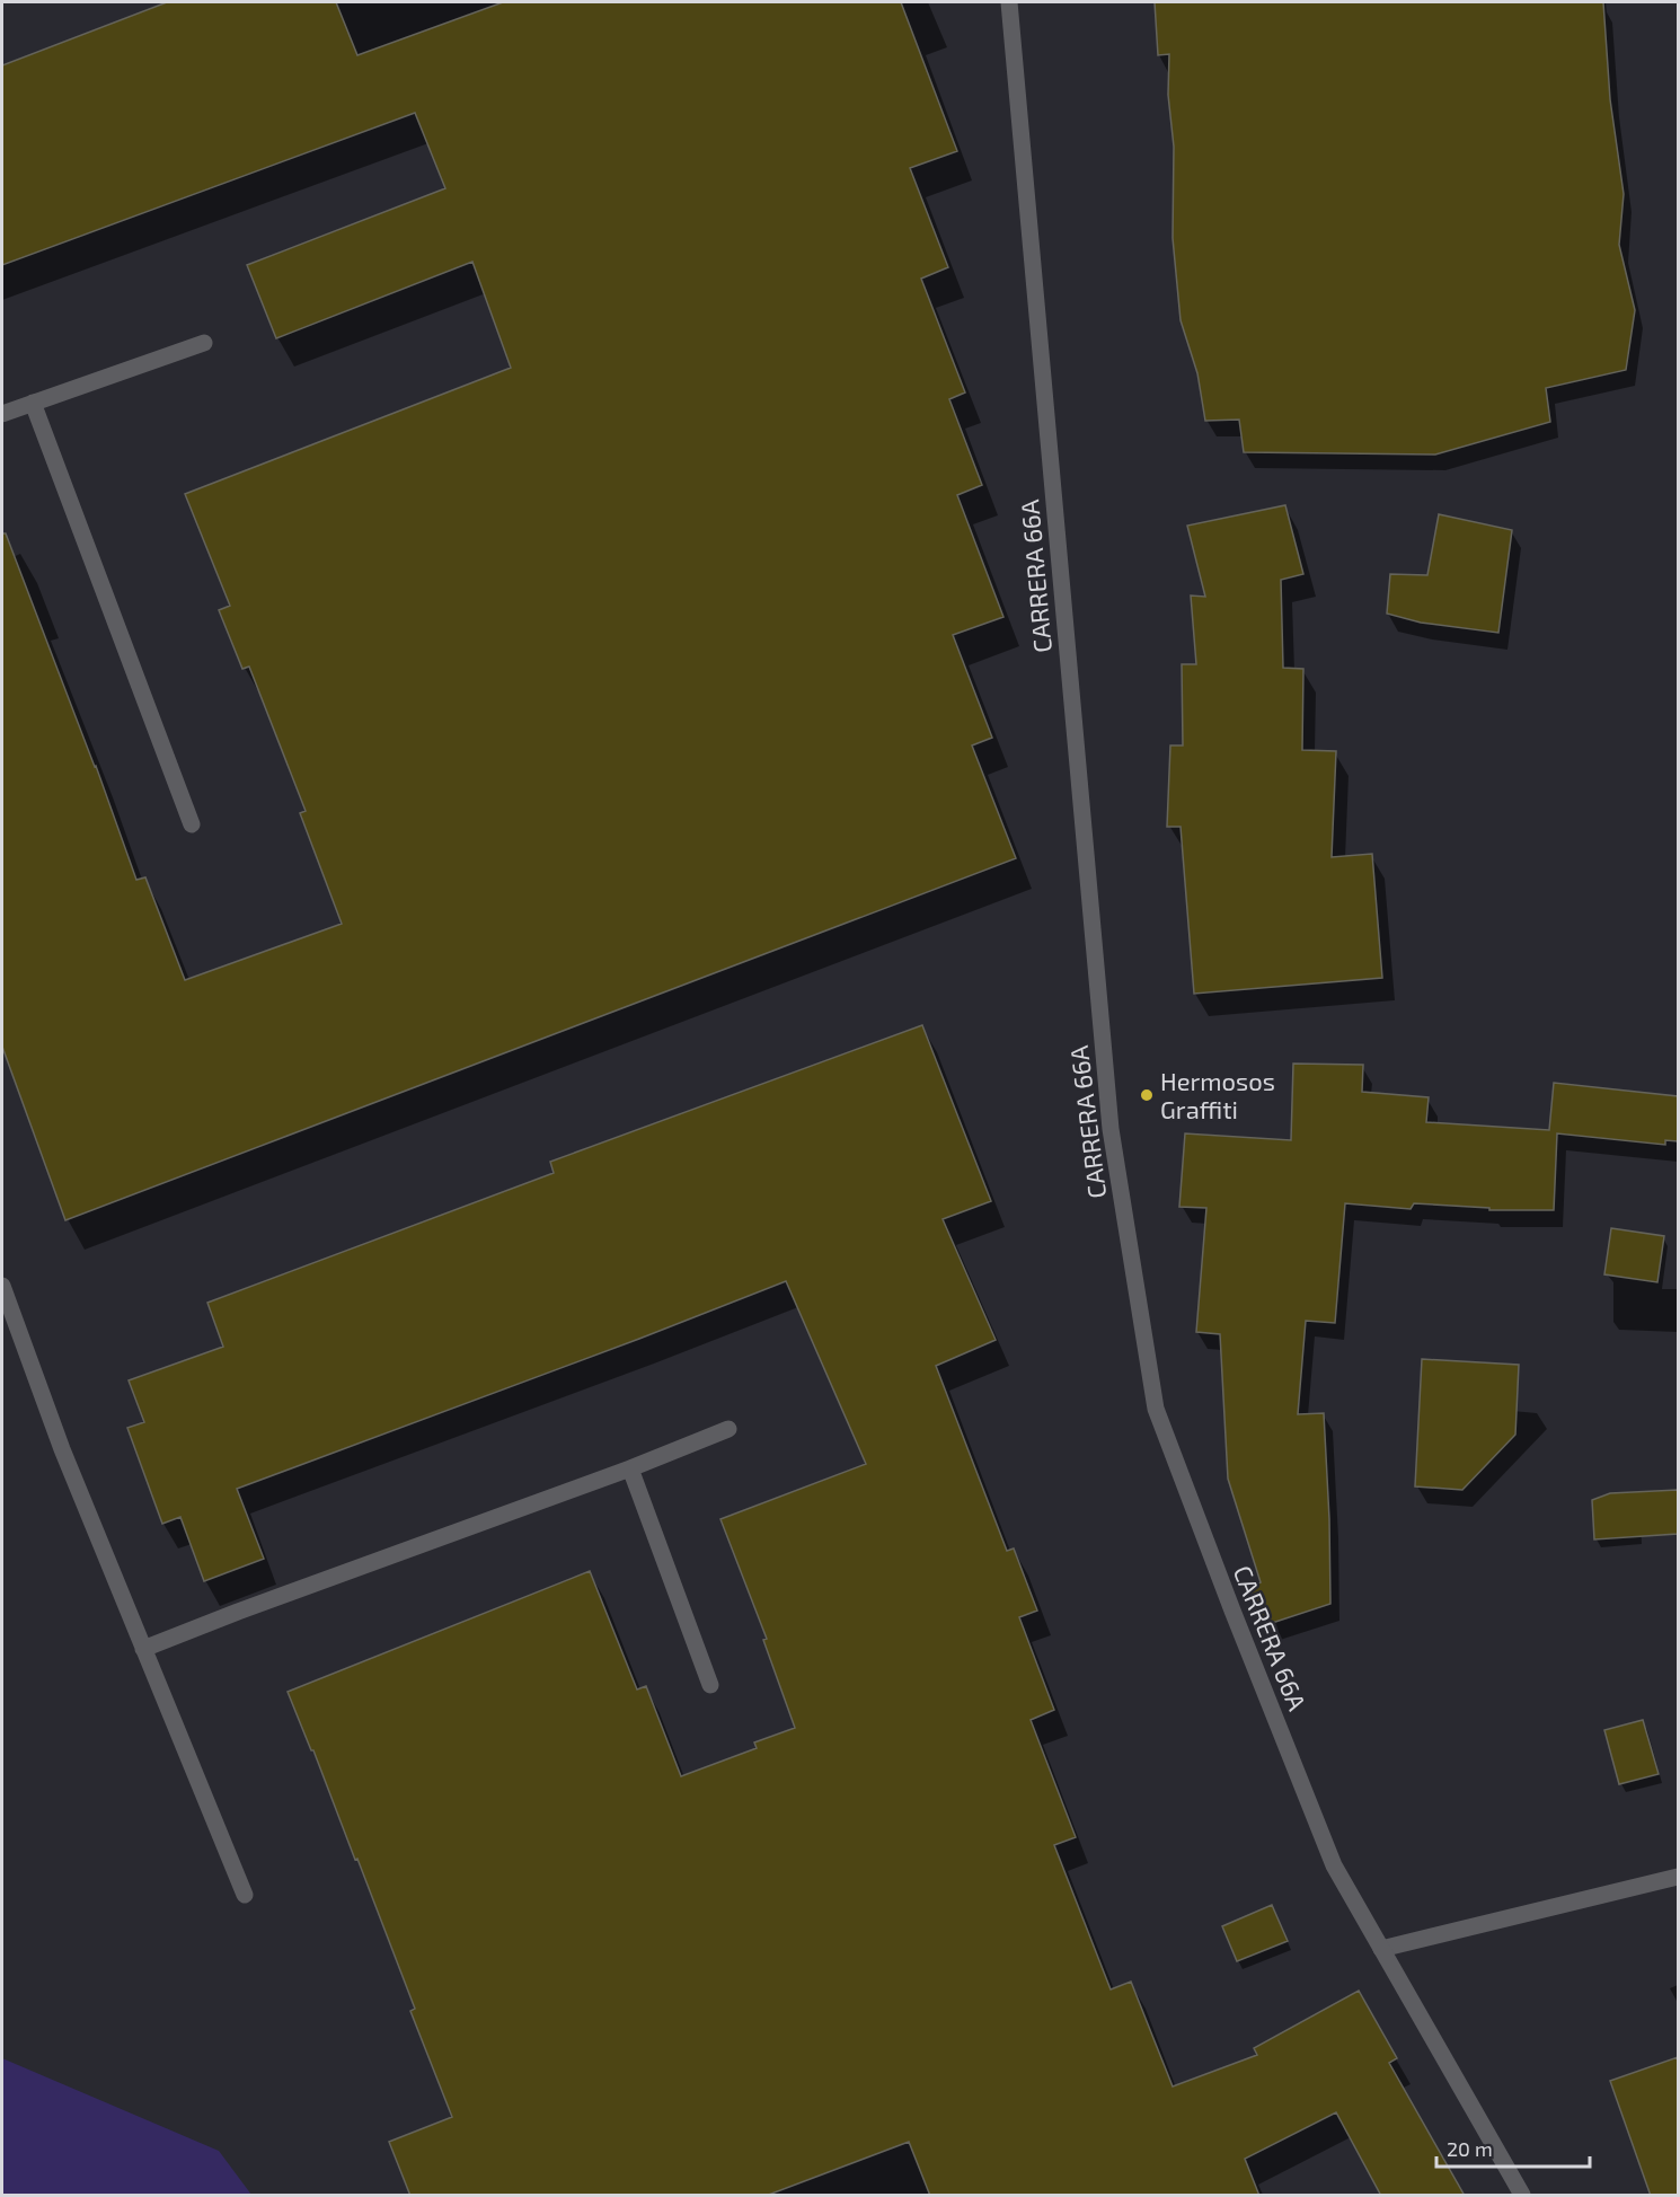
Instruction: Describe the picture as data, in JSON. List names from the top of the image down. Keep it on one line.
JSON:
{"streets":{"street":["CARRERA 66A"]},"places":["Hermosos Graffiti"],"scale_bar":"20 m"}
